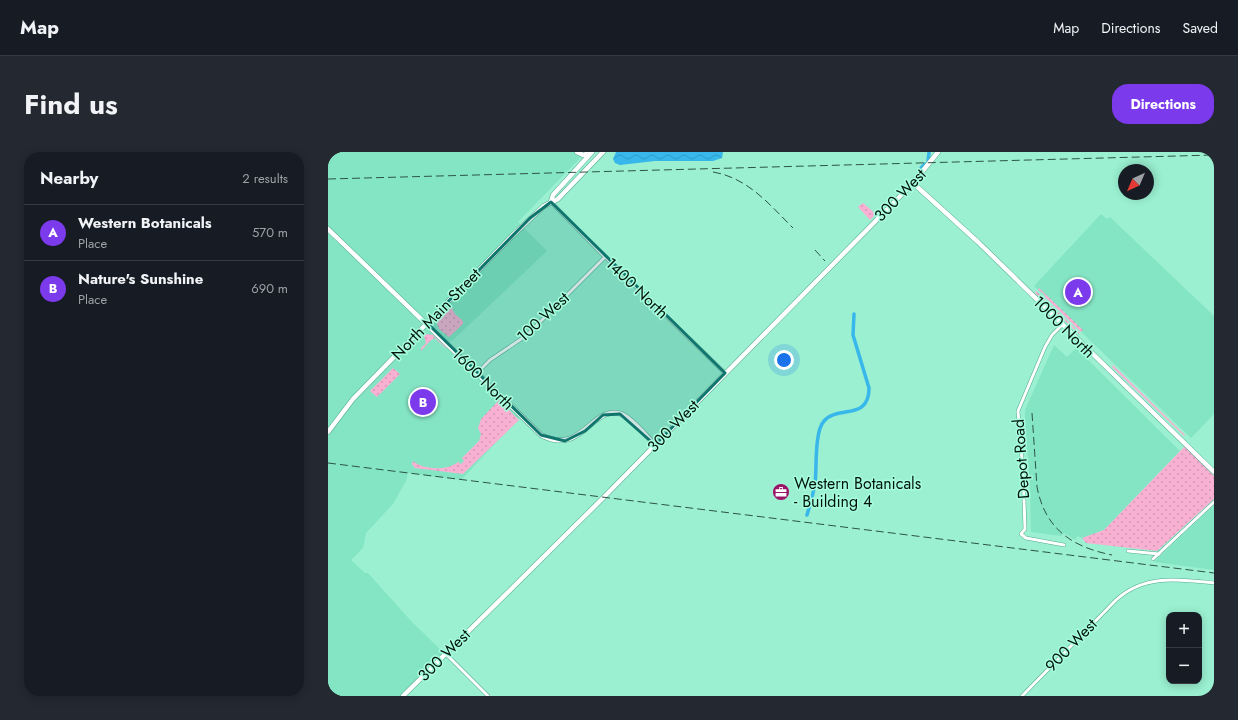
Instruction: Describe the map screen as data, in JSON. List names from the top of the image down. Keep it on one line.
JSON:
{"streets":{"street":["300 West","1400 North","North Main Street","100 West","1000 North","1600 North","Depot Road","900 West"]},"crossings":[["300 West","1400 North"],["300 West","1000 North"],["300 West","1600 North"],["1400 North","North Main Street"],["1400 North","100 West"],["North Main Street","1600 North"],["100 West","1600 North"],["1000 North","Depot Road"]],"places":{"office":["Western Botanicals - Building 4"]},"north":"bottom left","page":{"header":"Map","nav":["Map","Directions","Saved"],"title":"Find us","buttons":"Directions","heading":["Nearby","2 results"],"list":[{"mark":"A","name":"Western Botanicals","note":"Place","value":"570 m"},{"mark":"B","name":"Nature's Sunshine","note":"Place","value":"690 m"}],"pins":["A","B"],"map_buttons":["+","−"]}}
